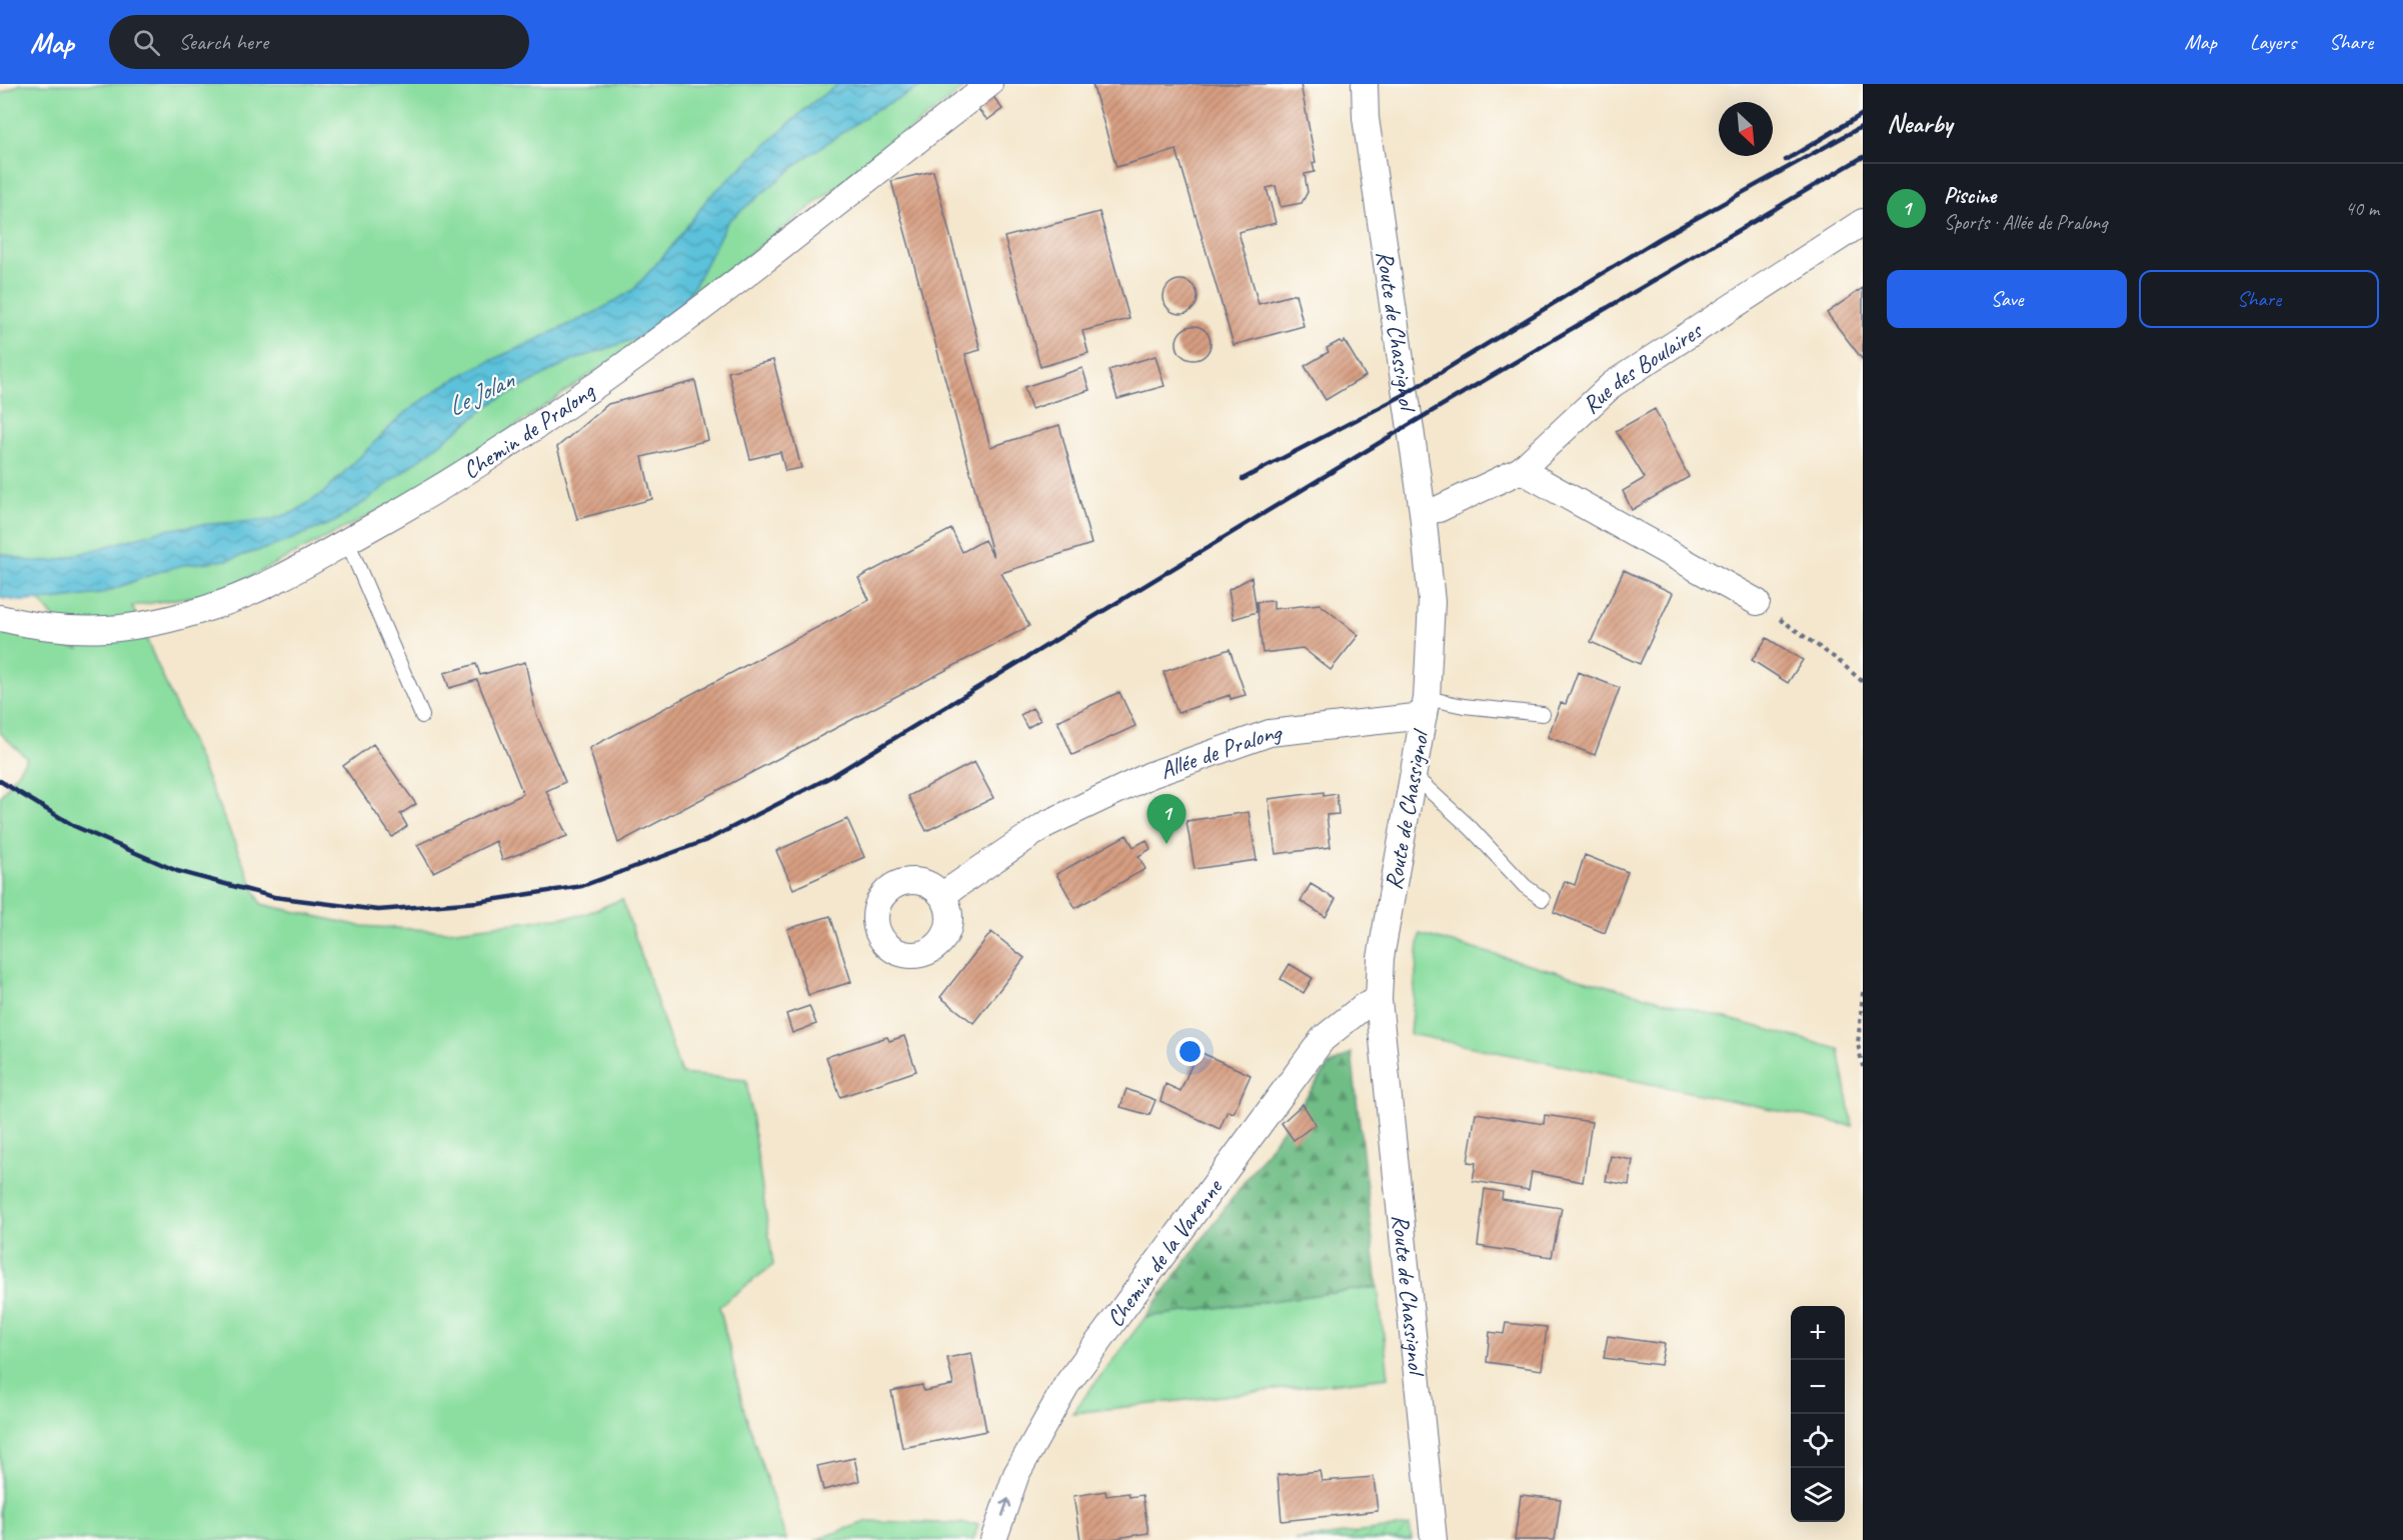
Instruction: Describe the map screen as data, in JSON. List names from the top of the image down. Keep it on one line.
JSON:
{"streets":{"street":["Route de Chassignol","Rue des Boulaires","Chemin de Pralong","Allée de Pralong","Chemin de la Varenne"]},"crossings":[["Route de Chassignol","Rue des Boulaires"],["Route de Chassignol","Allée de Pralong"],["Route de Chassignol","Chemin de la Varenne"]],"one_way":["Chemin de la Varenne"],"water":["Le Jolan"],"north":"bottom right","page":{"header":"Map","search":"Search here","nav":["Map","Layers","Share"],"heading":"Nearby","list":[{"mark":"1","name":"Piscine","note":"Sports · Allée de Pralong","value":"40 m"}],"buttons":["Save","Share"],"pins":"1","map_buttons":["+","−"]}}
